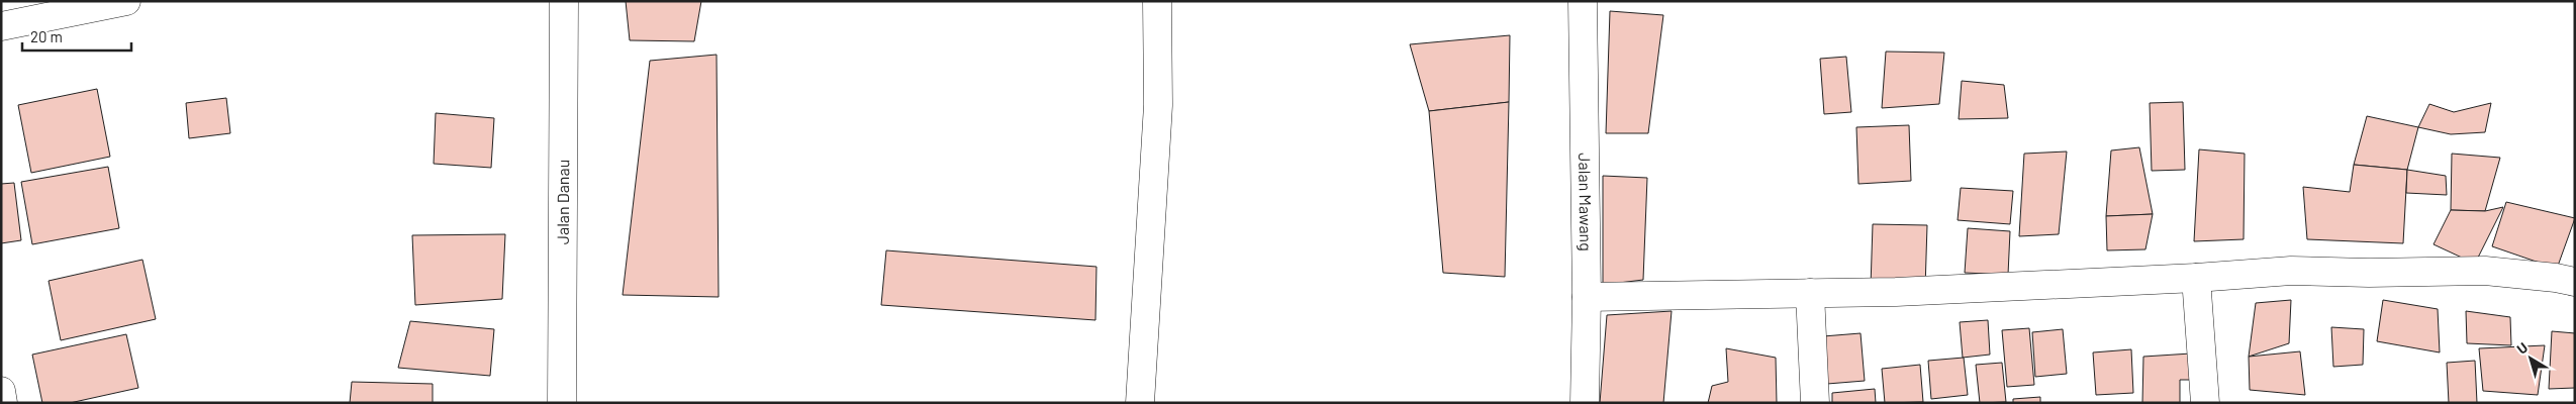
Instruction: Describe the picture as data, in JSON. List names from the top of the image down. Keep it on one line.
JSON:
{"streets":{"street":["Jalan Danau","Jalan Mawang"]},"scale_bar":"20 m","north":"top left"}
